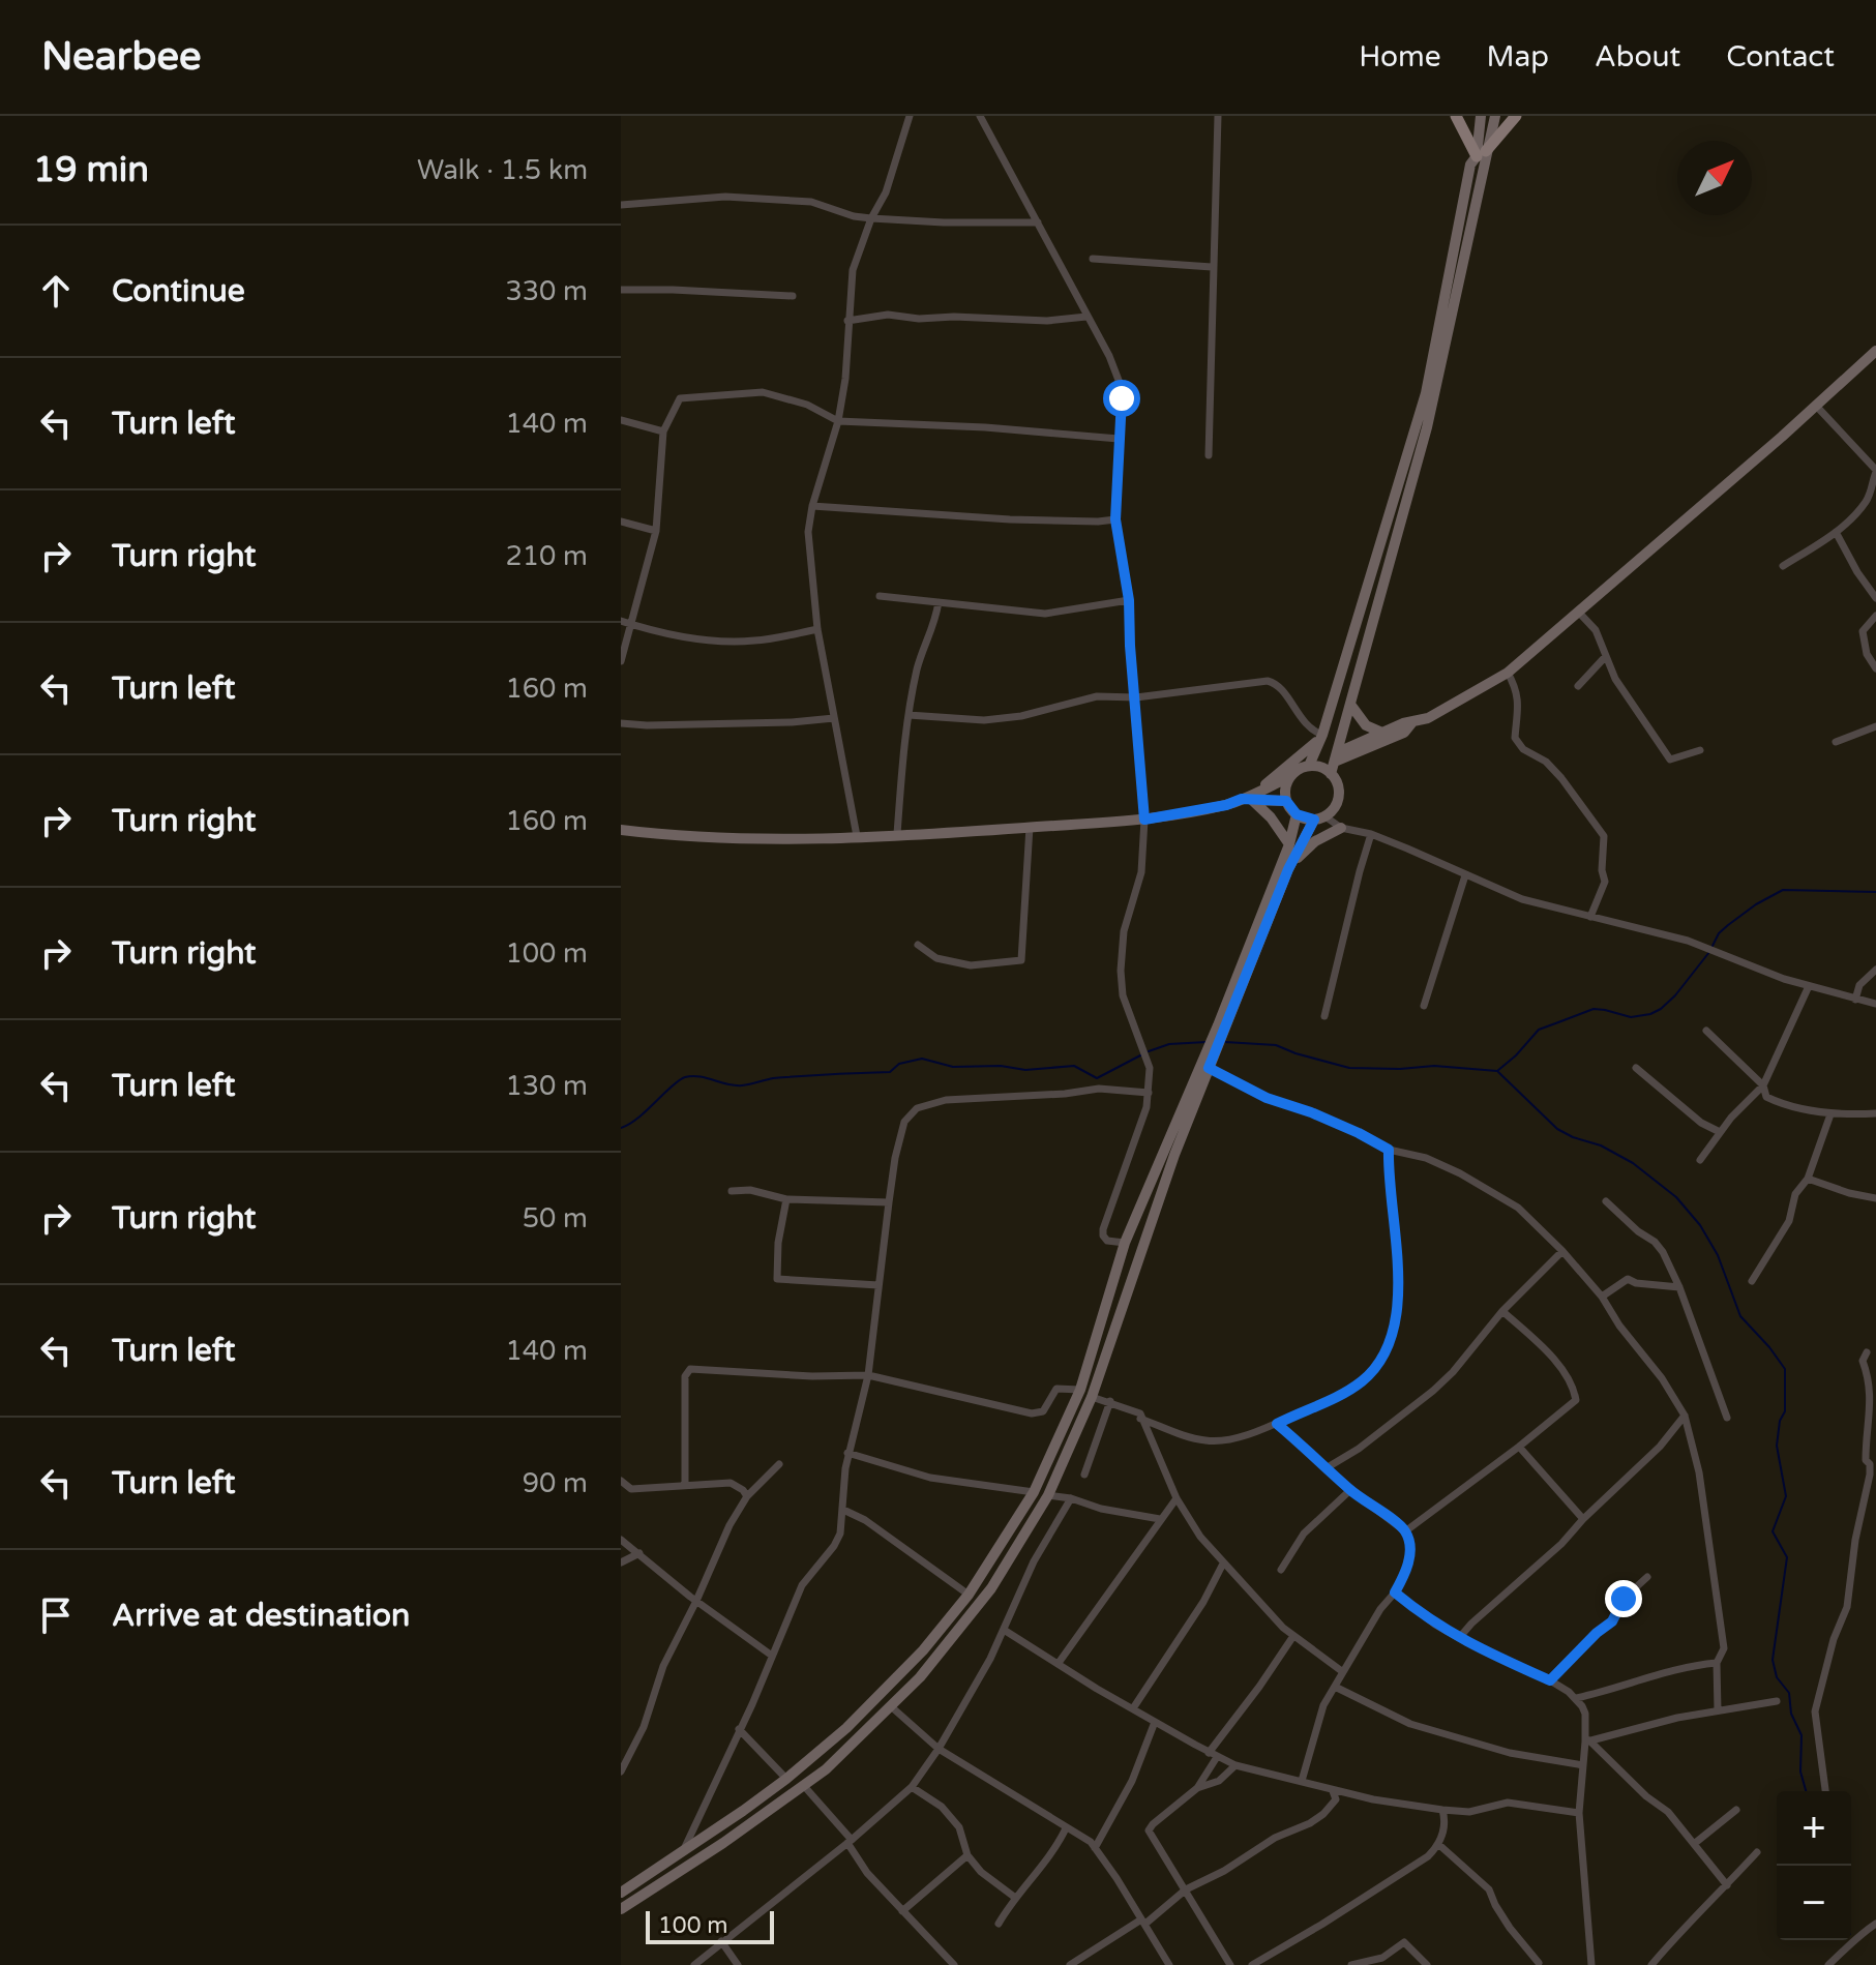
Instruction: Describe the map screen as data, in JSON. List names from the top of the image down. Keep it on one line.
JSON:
{"scale_bar":"100 m","north":"top right","page":{"header":"Nearbee","nav":["Home","Map","About","Contact"],"heading":["19 min","Walk · 1.5 km"],"list":[["Continue","330 m"],["Turn left","140 m"],["Turn right","210 m"],["Turn left","160 m"],["Turn right","160 m"],["Turn right","100 m"],["Turn left","130 m"],["Turn right","50 m"],["Turn left","140 m"],["Turn left","90 m"],"Arrive at destination"],"map_buttons":["+","−"],"scale":"100 m"}}
